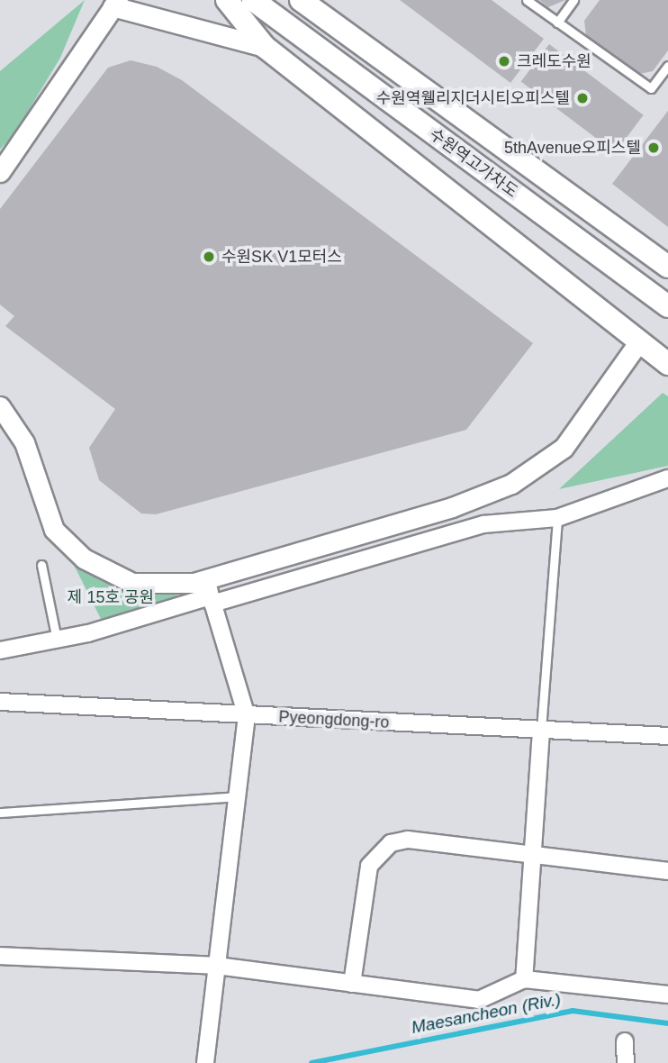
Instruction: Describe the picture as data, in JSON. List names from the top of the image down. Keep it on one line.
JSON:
{"streets":{"main road":["수원역고가차도"],"street":["Pyeongdong-ro"]},"water":["Maesancheon (Riv.)"],"parks":["제 15호 공원"],"places":["크레도수원","수원역웰리지더시티오피스텔","5thAvenue오피스텔","수원SK V1모터스"]}
